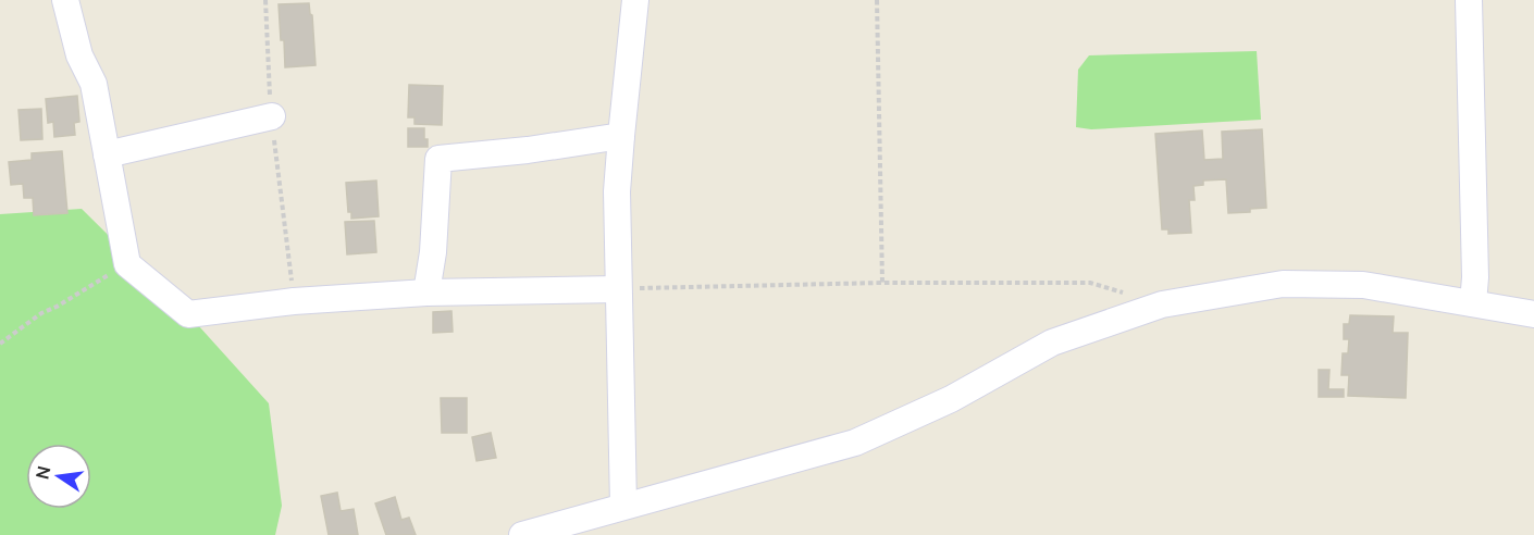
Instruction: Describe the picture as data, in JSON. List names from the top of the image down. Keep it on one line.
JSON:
{"north":"left"}
